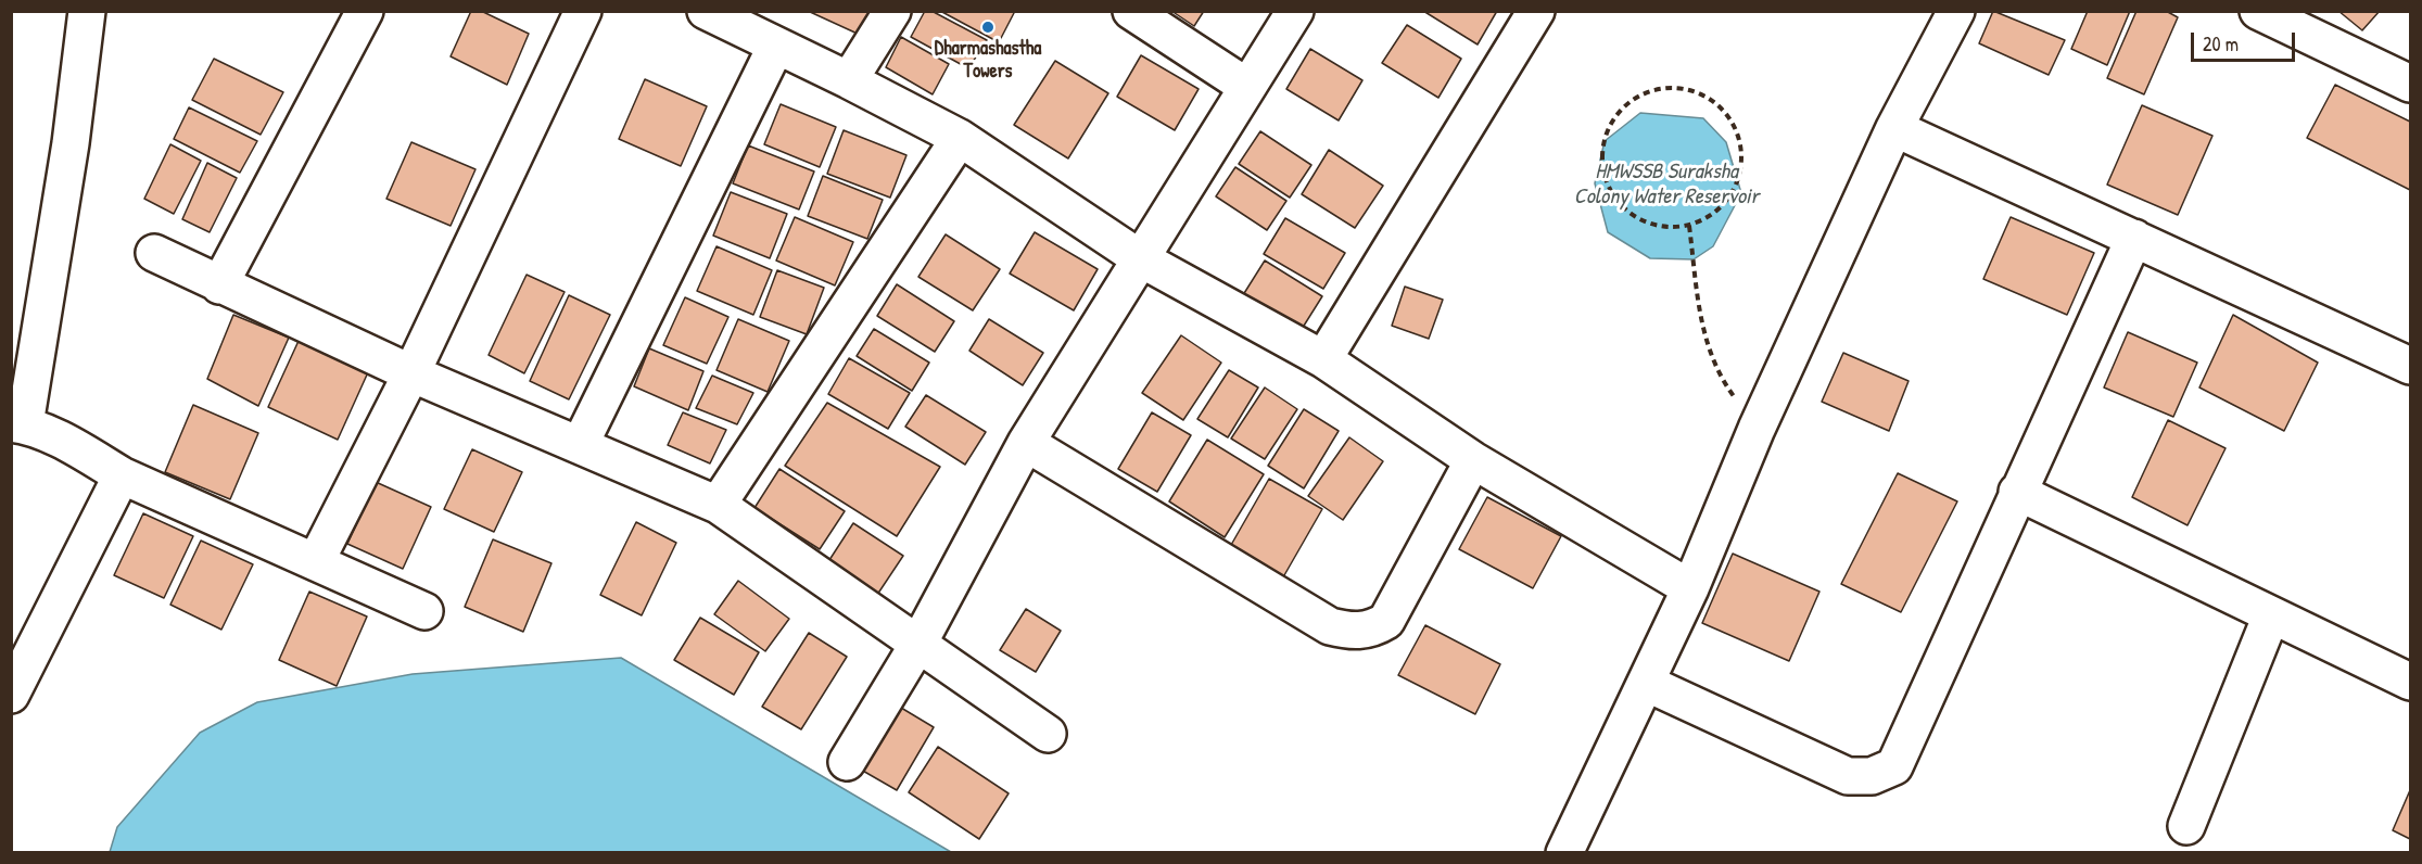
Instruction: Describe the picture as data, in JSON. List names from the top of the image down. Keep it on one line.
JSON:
{"water":["HMWSSB Suraksha Colony Water Reservoir"],"places":["Dharmashastha Towers"],"scale_bar":"20 m"}
